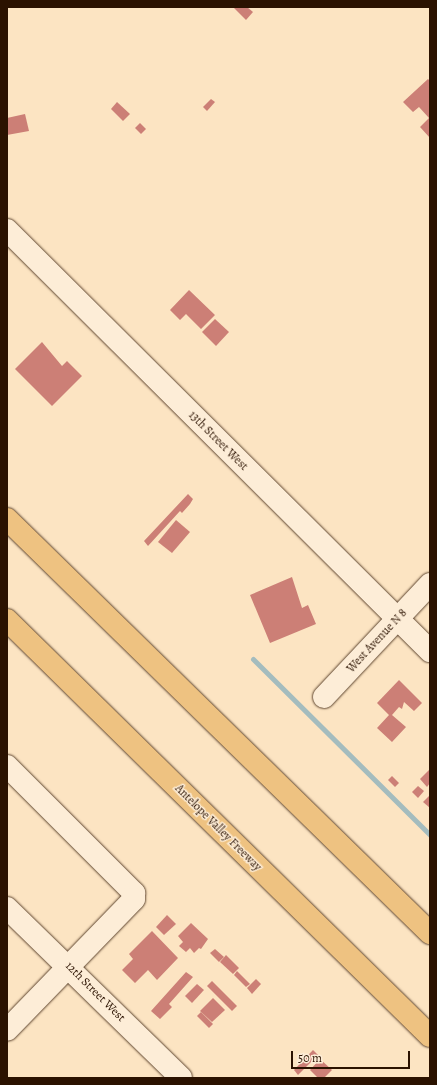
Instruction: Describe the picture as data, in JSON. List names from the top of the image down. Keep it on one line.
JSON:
{"streets":{"highway":["Antelope Valley Freeway"],"street":["13th Street West","West Avenue N 8","12th Street West"]},"crossings":[["13th Street West","West Avenue N 8"]],"scale_bar":"50 m"}
